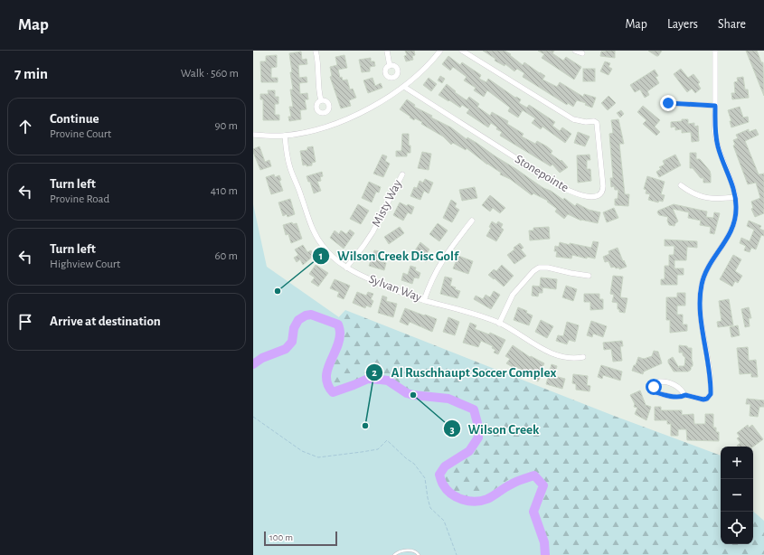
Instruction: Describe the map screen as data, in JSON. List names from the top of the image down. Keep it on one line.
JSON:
{"streets":{"street":["Stonepointe","Misty Way","Sylvan Way"]},"crossings":[["Misty Way","Sylvan Way"]],"places":["Wilson Creek Disc Golf","Wilson Creek","Al Ruschhaupt Soccer Complex"],"scale_bar":"100 m","page":{"header":"Map","nav":["Map","Layers","Share"],"heading":["7 min","Walk · 560 m"],"list":[["Continue","Provine Court","90 m"],["Turn left","Provine Road","410 m"],["Turn left","Highview Court","60 m"],"Arrive at destination"],"map_buttons":["+","−"],"scale":"100 m"}}
